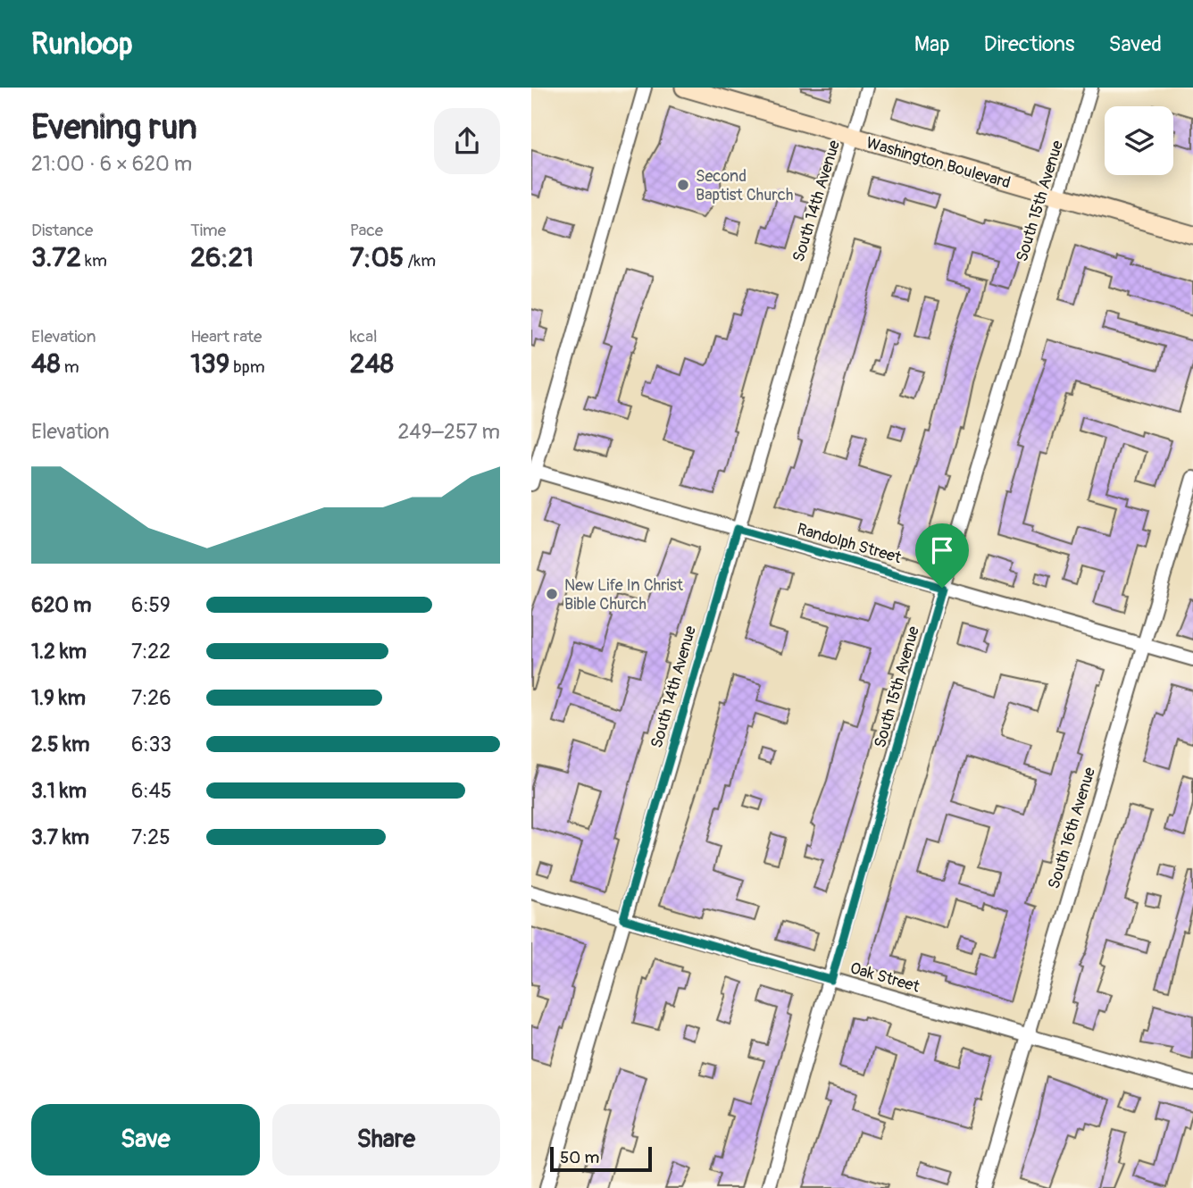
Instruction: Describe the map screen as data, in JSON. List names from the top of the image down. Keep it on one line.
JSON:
{"streets":{"street":["Washington Boulevard","South 14th Avenue","South 15th Avenue","Randolph Street","South 16th Avenue","Oak Street"]},"crossings":[["Washington Boulevard","South 14th Avenue"],["Washington Boulevard","South 15th Avenue"],["South 14th Avenue","Randolph Street"],["South 14th Avenue","Oak Street"],["South 15th Avenue","Randolph Street"],["South 15th Avenue","Oak Street"],["Randolph Street","South 16th Avenue"],["South 16th Avenue","Oak Street"]],"places":["Second Baptist Church","New Life In Christ Bible Church"],"scale_bar":"50 m","page":{"header":"Runloop","nav":["Map","Directions","Saved"],"heading":["Evening run","21:00 · 6 × 620 m"],"stats":[["Distance","3.72 km"],["Time","26:21"],["Pace","7:05 /km"],["Elevation","48 m"],["Heart rate","139 bpm"],["kcal","248"]],"chart":["Elevation","249–257 m"],"list":[{"name":"620 m","note":"6:59"},{"name":"1.2 km","note":"7:22"},{"name":"1.9 km","note":"7:26"},{"name":"2.5 km","note":"6:33"},{"name":"3.1 km","note":"6:45"},{"name":"3.7 km","note":"7:25"}],"buttons":["Save","Share"],"scale":"50 m"}}
